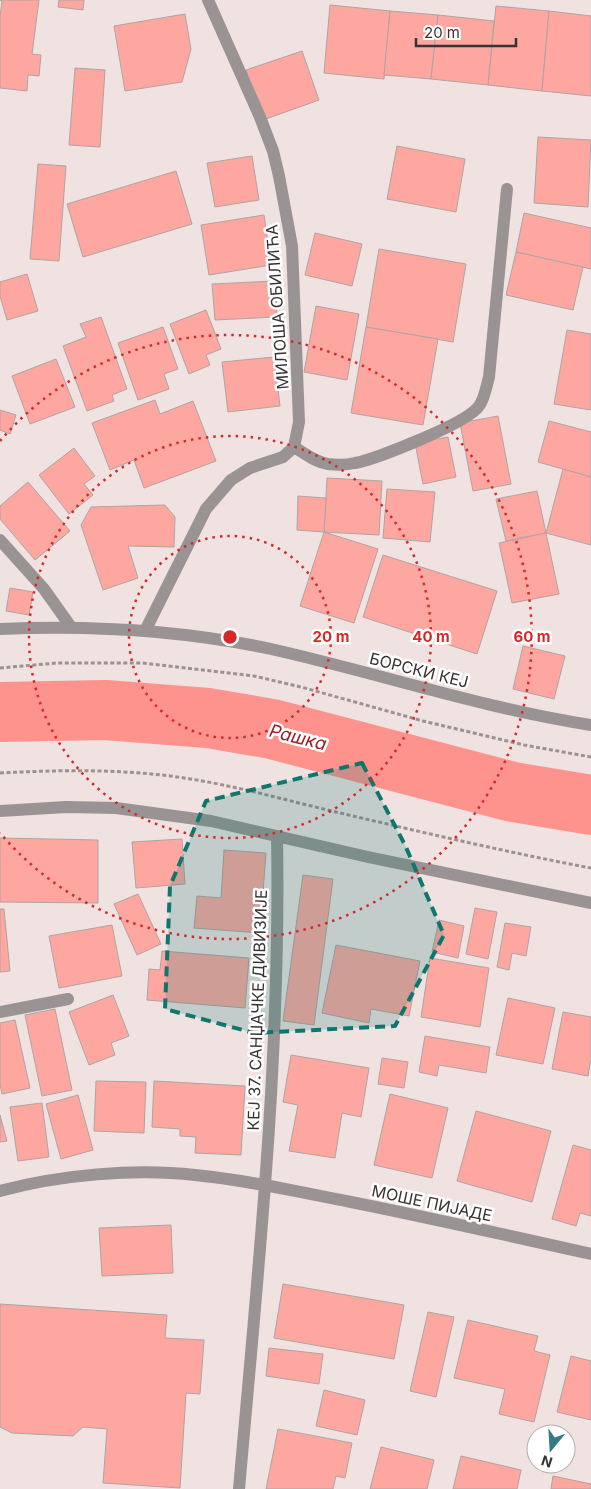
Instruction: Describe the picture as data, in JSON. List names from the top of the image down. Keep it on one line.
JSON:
{"streets":{"street":["МИЛОША ОБИЛИЋА","БОРСКИ КЕЈ","КЕЈ 37. САНЏАЧКЕ ДИВИЗИЈЕ","МОШЕ ПИЈАДЕ"]},"crossings":[["КЕЈ 37. САНЏАЧКЕ ДИВИЗИЈЕ","МОШЕ ПИЈАДЕ"]],"water":["Рашка"],"scale_bar":"20 m","north":"bottom","rings":["20 m","40 m","60 m"]}
